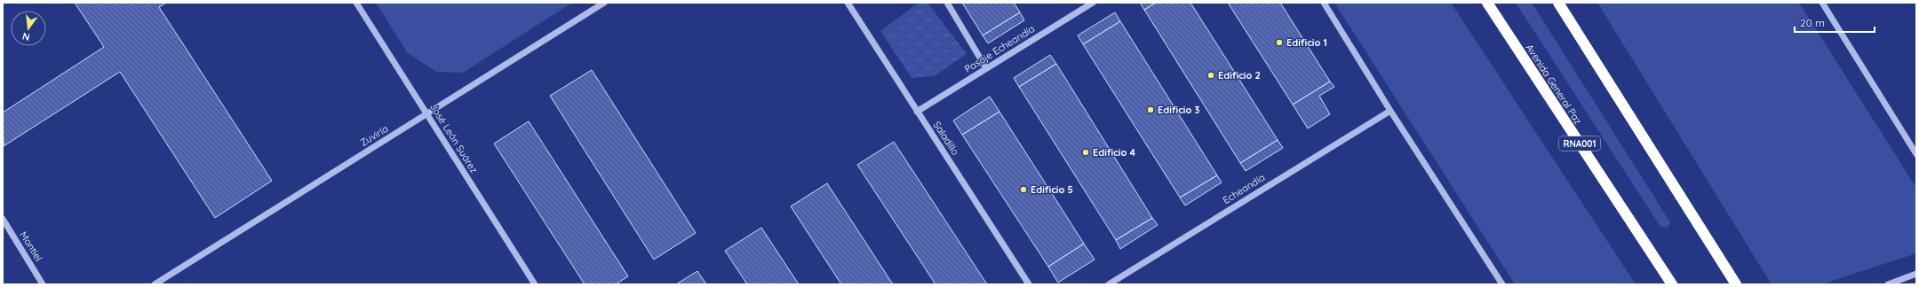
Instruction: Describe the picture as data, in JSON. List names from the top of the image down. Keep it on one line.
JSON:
{"streets":{"highway":["Avenida General Paz","RNA001"],"street":["Pasaje Echeandía","Zuviría","José León Suárez","Saladillo","Echeandía","Montiel"]},"crossings":[["Pasaje Echeandía","Saladillo"],["Zuviría","José León Suárez"]],"places":["Edificio 1","Edificio 2","Edificio 3","Edificio 4","Edificio 5"],"scale_bar":"20 m","north":"bottom"}
